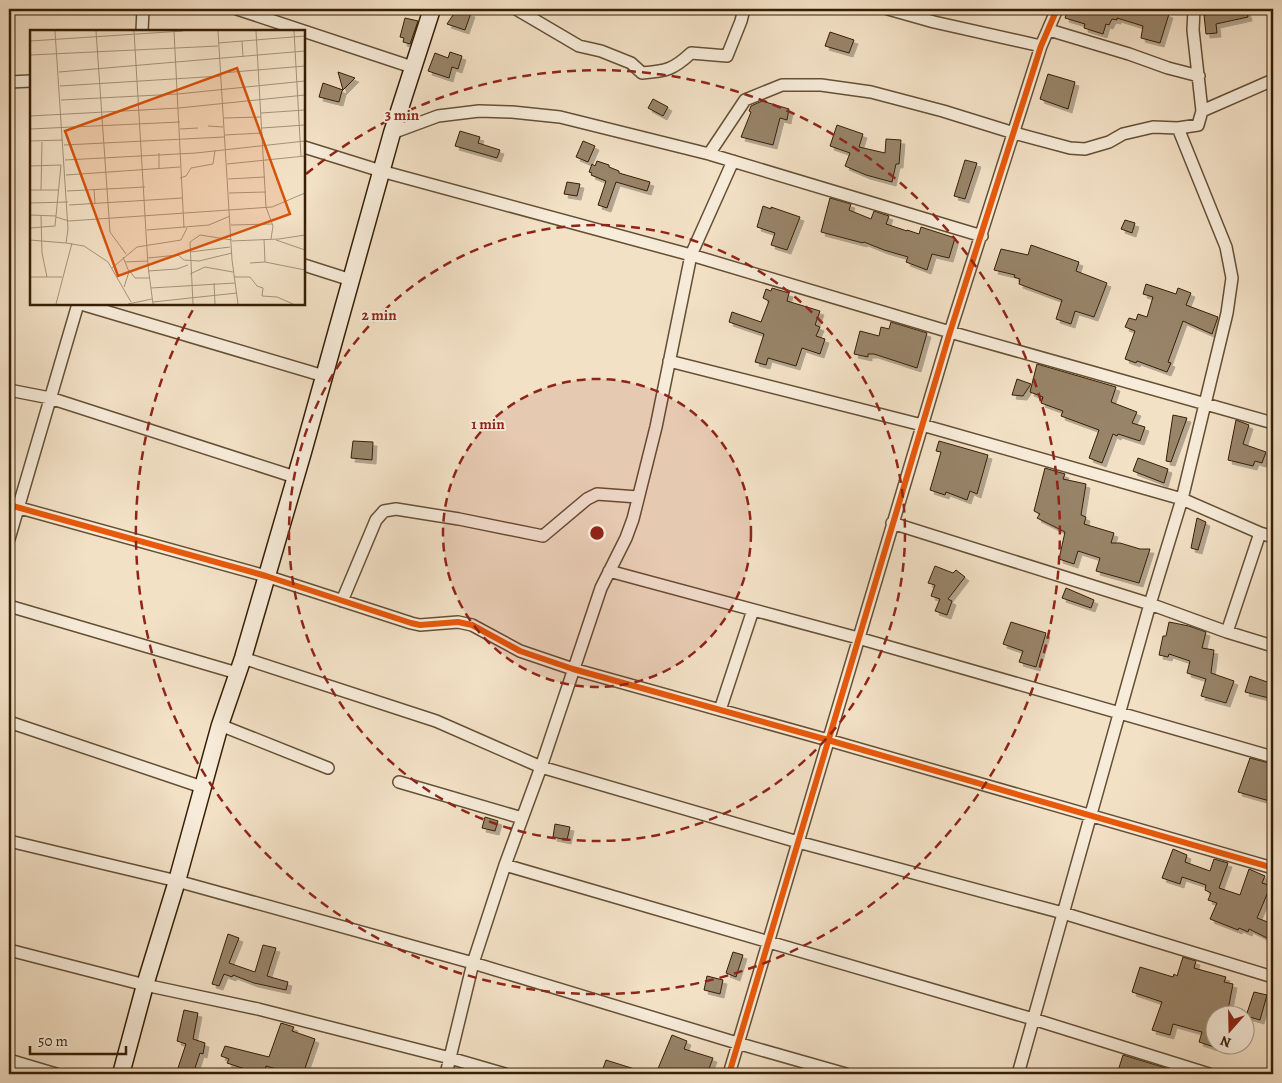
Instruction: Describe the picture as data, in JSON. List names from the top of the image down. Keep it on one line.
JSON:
{"scale_bar":"50 m","north":"bottom","rings":["3 min","2 min","1 min"]}
